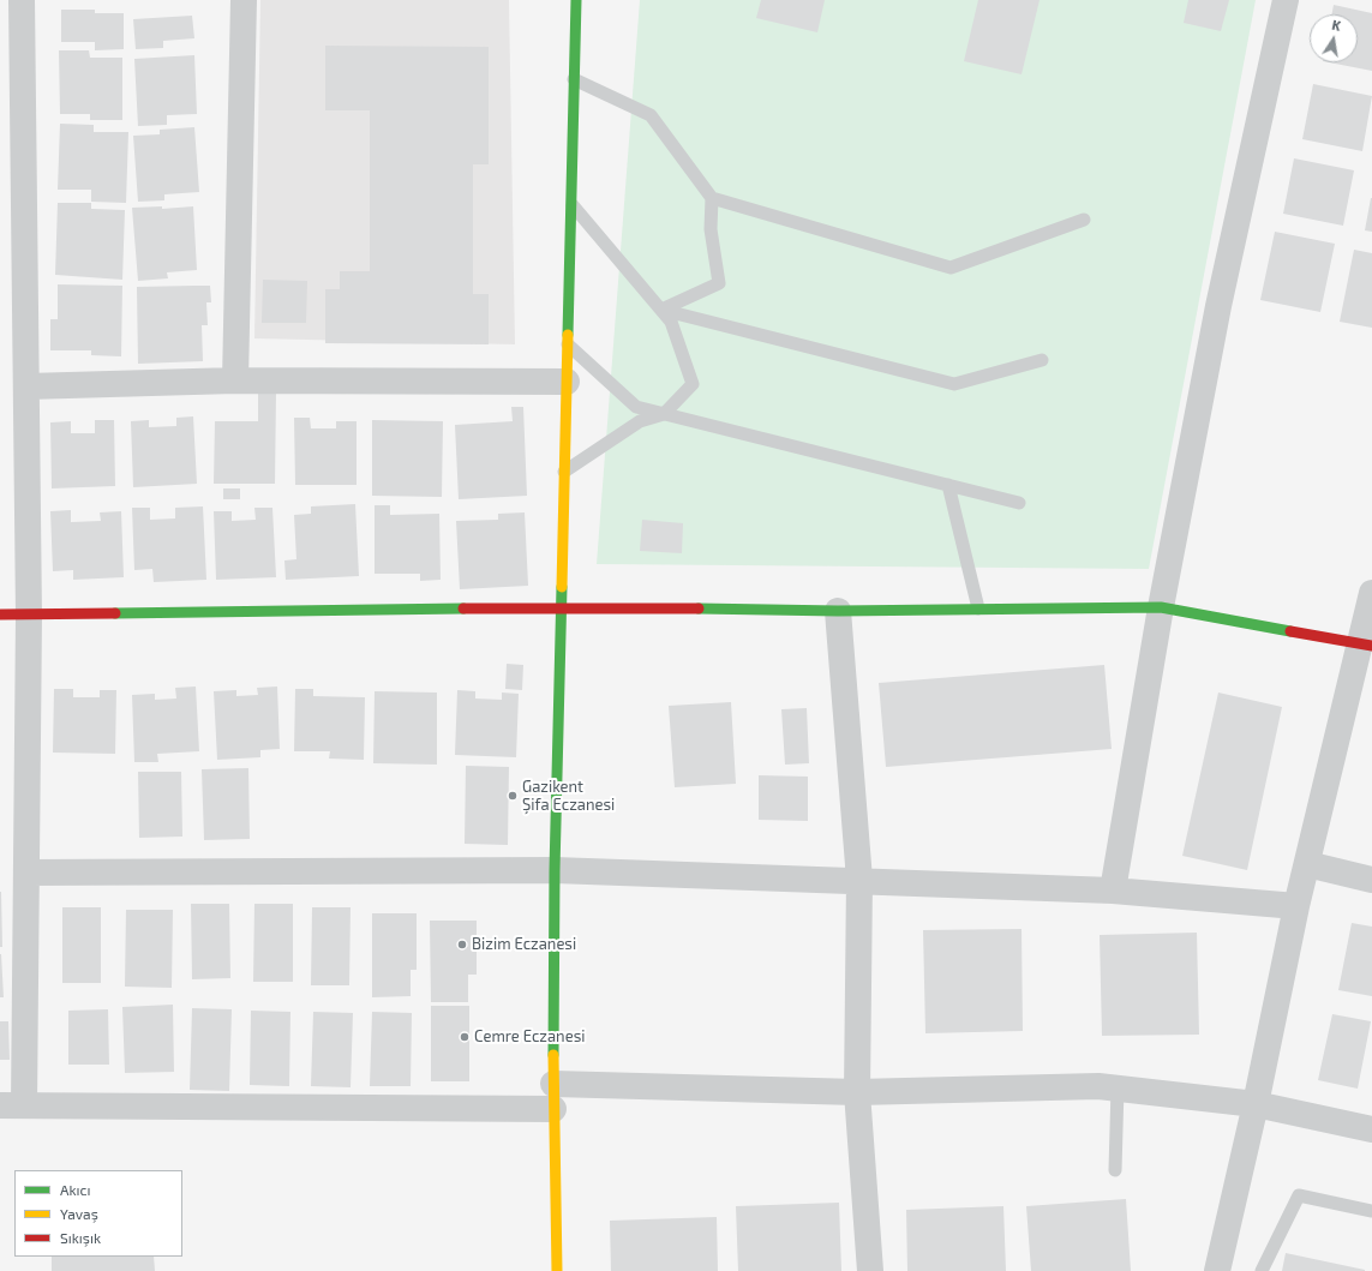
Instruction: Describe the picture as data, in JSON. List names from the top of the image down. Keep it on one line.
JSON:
{"places":["Gazikent Şifa Eczanesi","Bizim Eczanesi","Cemre Eczanesi"],"legend":["Akıcı","Yavaş","Sıkışık"],"north":"top"}
